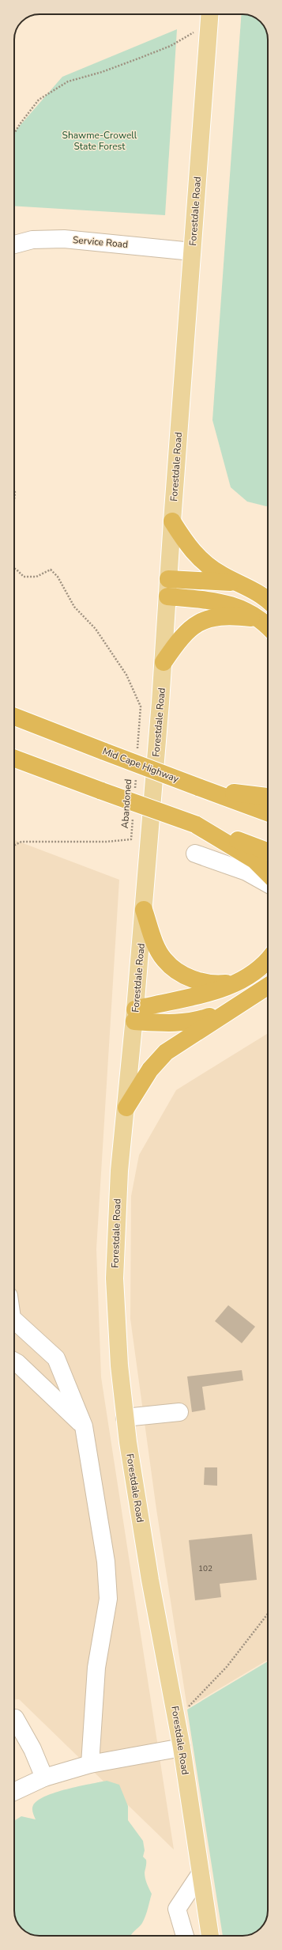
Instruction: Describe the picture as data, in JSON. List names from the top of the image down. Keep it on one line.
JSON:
{"streets":{"highway":["Mid Cape Highway"],"main road":["Forestdale Road"],"street":["Service Road"],"path":["Abandoned"]},"crossings":[["Forestdale Road","Service Road"]],"parks":["Shawme-Crowell State Forest"],"house_numbers":["102"]}
